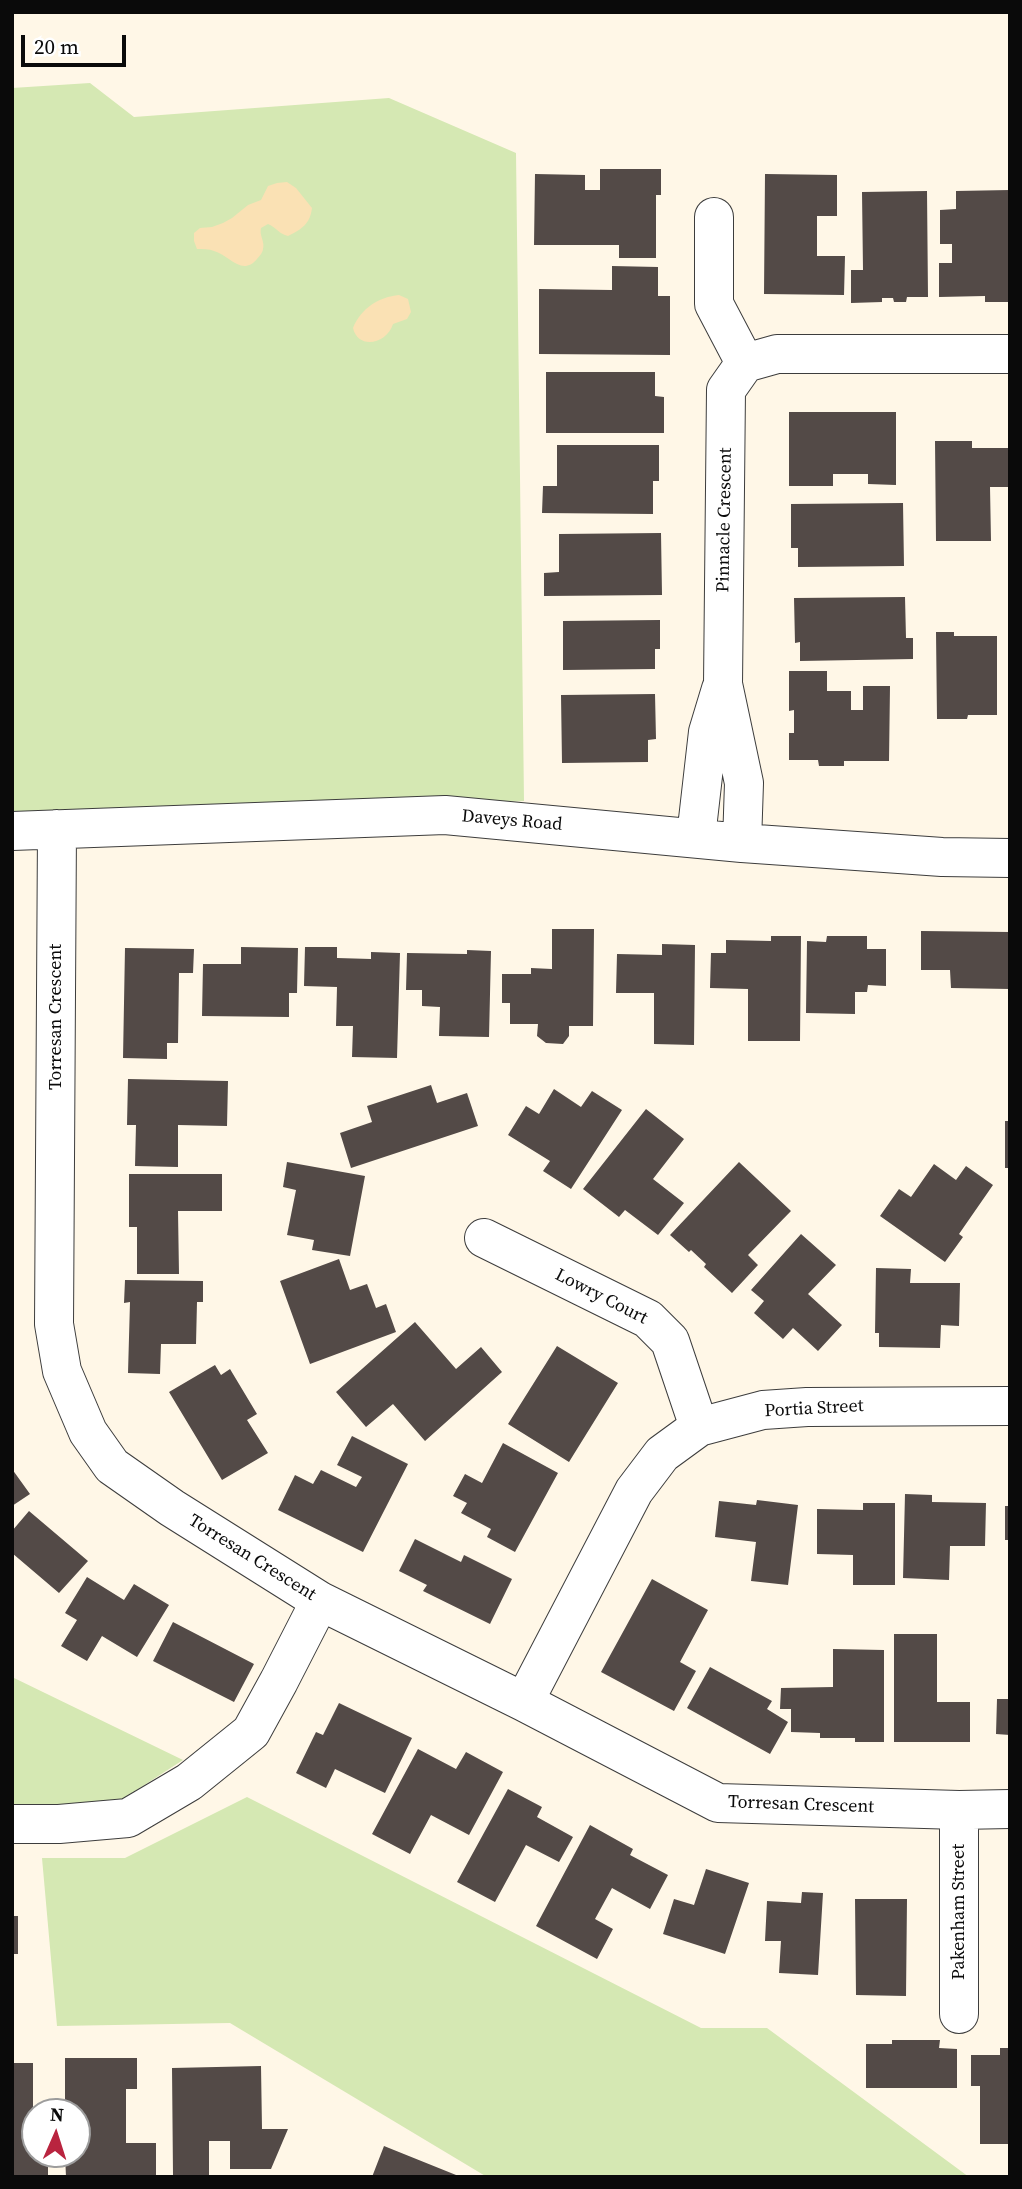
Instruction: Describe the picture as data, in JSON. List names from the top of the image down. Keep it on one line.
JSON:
{"streets":{"street":["Pinnacle Crescent","Daveys Road","Torresan Crescent","Lowry Court","Portia Street","Pakenham Street"]},"crossings":[["Pinnacle Crescent","Daveys Road"],["Daveys Road","Torresan Crescent"],["Torresan Crescent","Portia Street"],["Torresan Crescent","Pakenham Street"],["Lowry Court","Portia Street"]],"scale_bar":"20 m","north":"top"}
